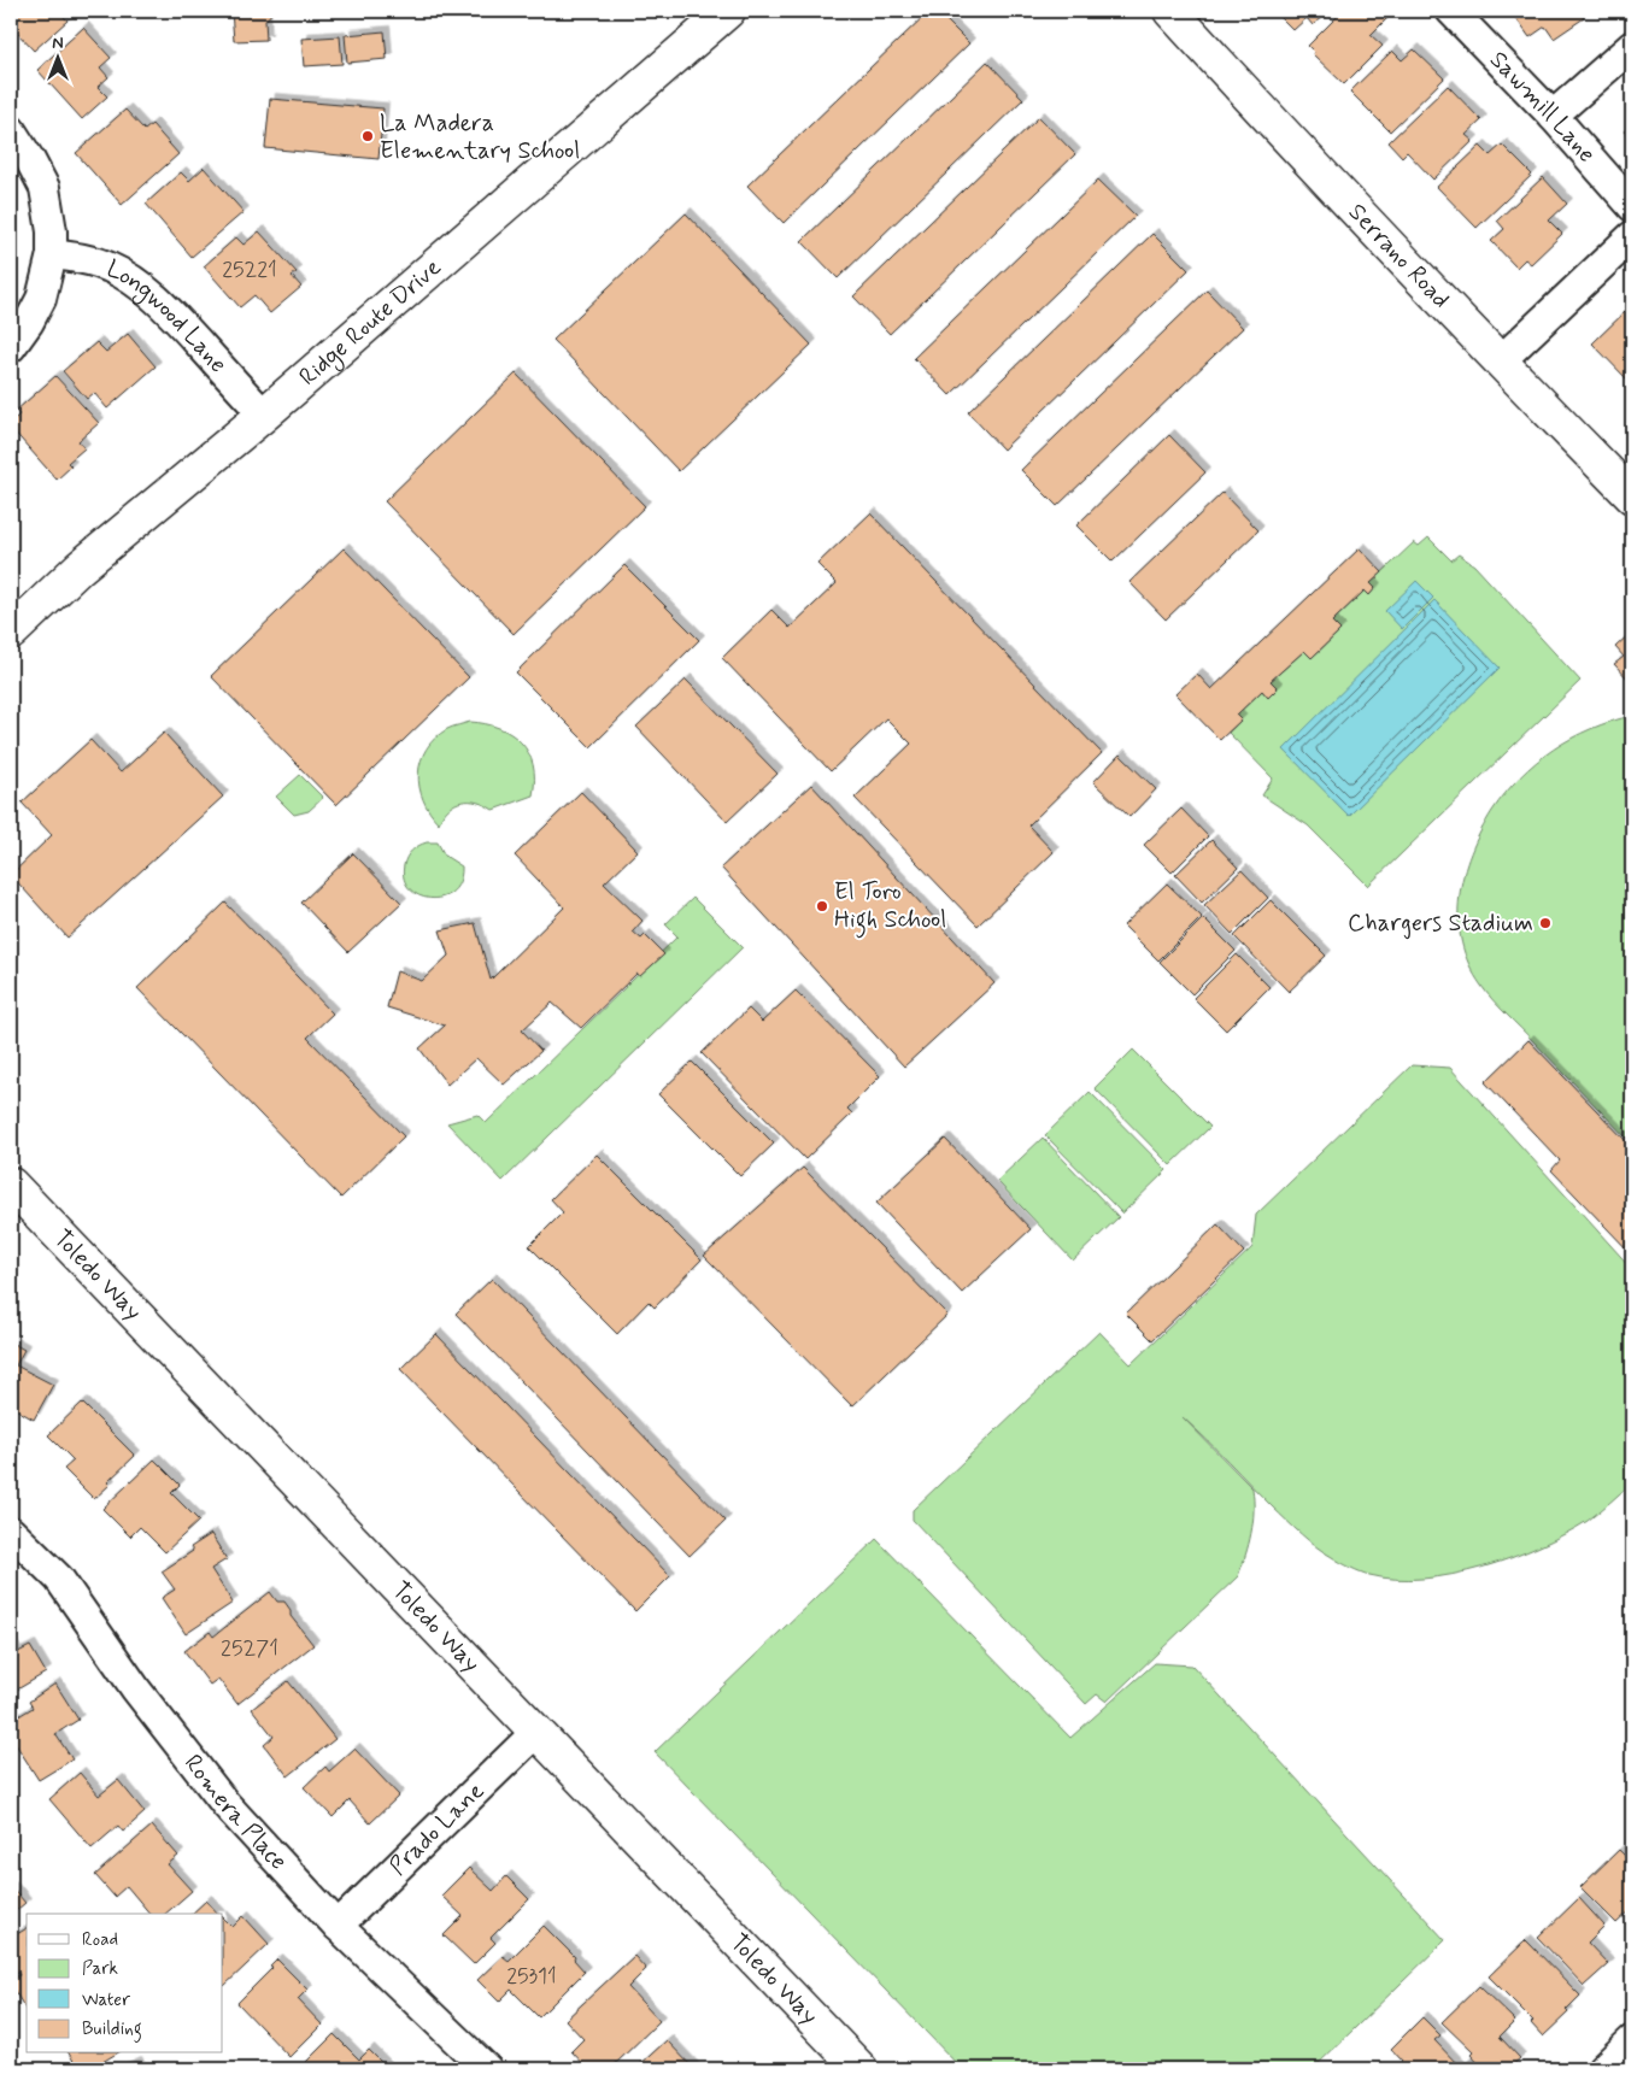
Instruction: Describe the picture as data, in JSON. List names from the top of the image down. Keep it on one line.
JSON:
{"streets":{"main road":["Serrano Road","Ridge Route Drive","Toledo Way"],"street":["Sawmill Lane","Longwood Lane","Romera Place","Prado Lane"]},"crossings":[["Longwood Lane","Ridge Route Drive"],["Toledo Way","Prado Lane"],["Romera Place","Prado Lane"]],"places":["La Madera Elementary School","El Toro High School","Chargers Stadium"],"house_numbers":["25221","25271","25311"],"legend":["Road","Park","Water","Building"],"north":"top"}
